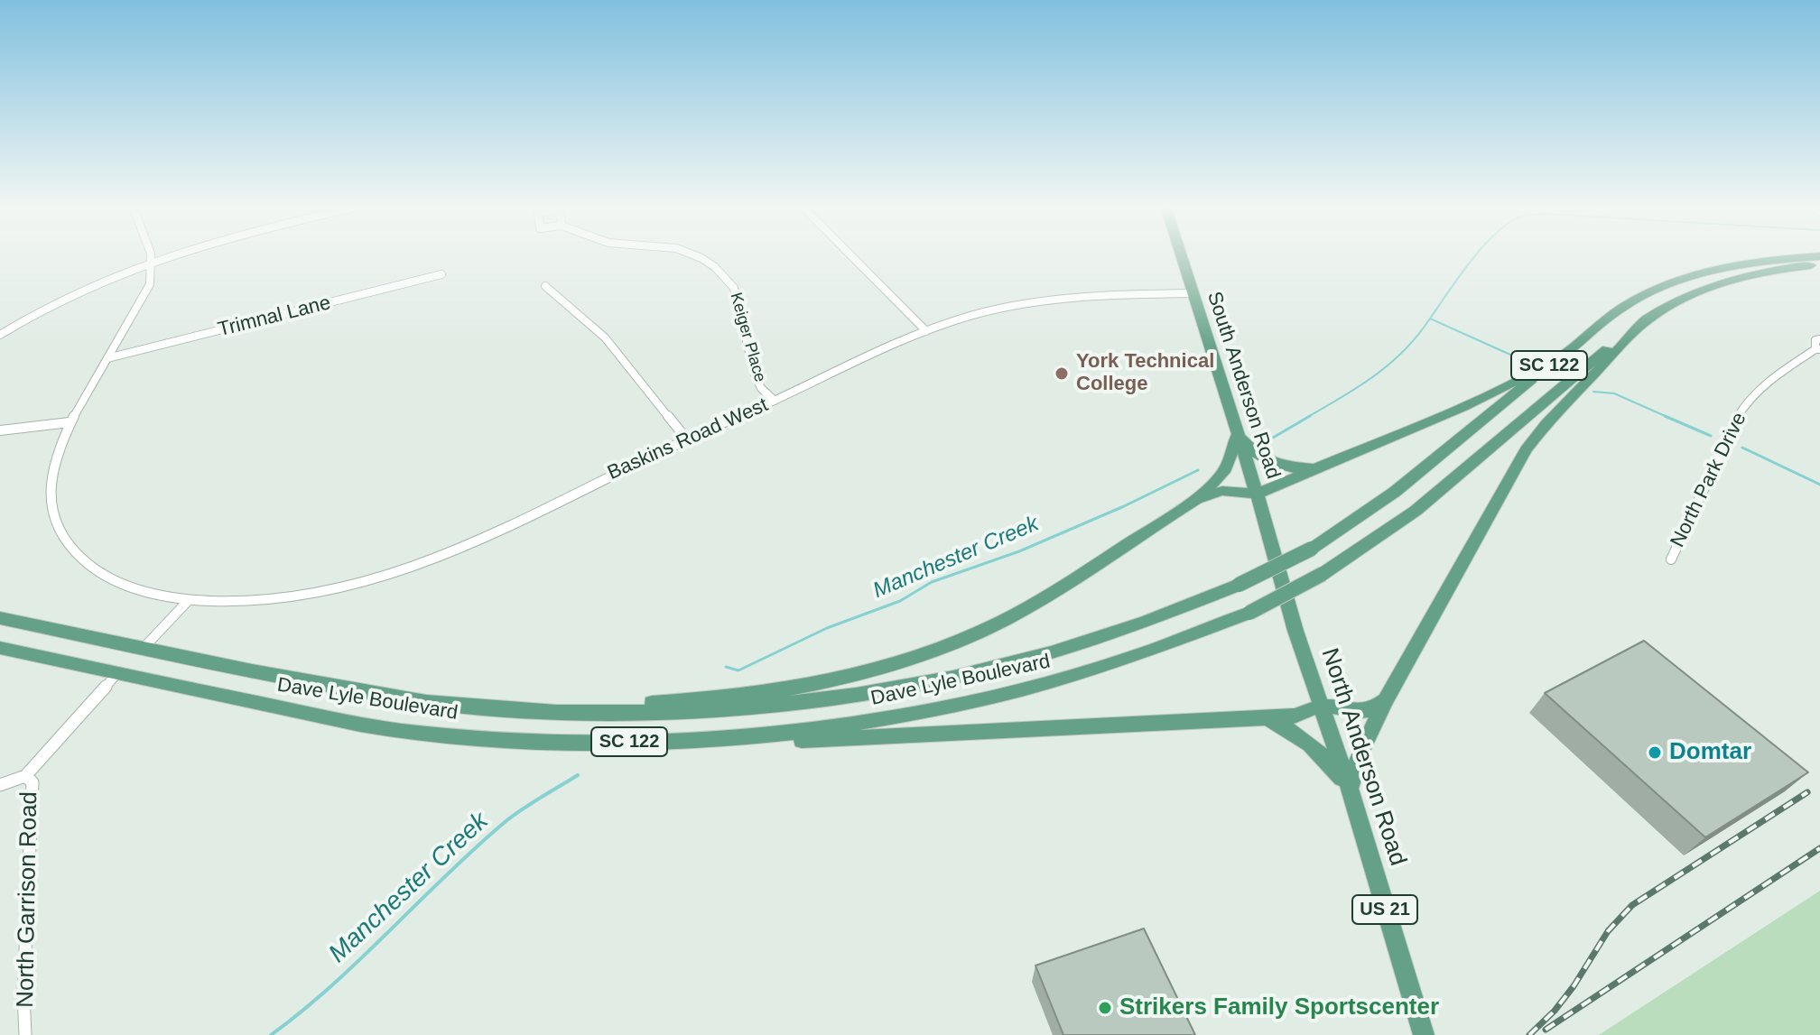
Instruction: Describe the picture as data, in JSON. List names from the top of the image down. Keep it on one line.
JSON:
{"streets":{"main road":["SC 122","South Anderson Road","Dave Lyle Boulevard","North Anderson Road","US 21"],"street":["Trimnal Lane","Keiger Place","Baskins Road West","North Park Drive","North Garrison Road"]},"crossings":[["Trimnal Lane","Baskins Road West"],["Keiger Place","Baskins Road West"],["South Anderson Road","Baskins Road West"],["South Anderson Road","North Anderson Road"],["Dave Lyle Boulevard","North Garrison Road"]],"water":["Manchester Creek"],"places":["York Technical College","Domtar","Strikers Family Sportscenter"]}
